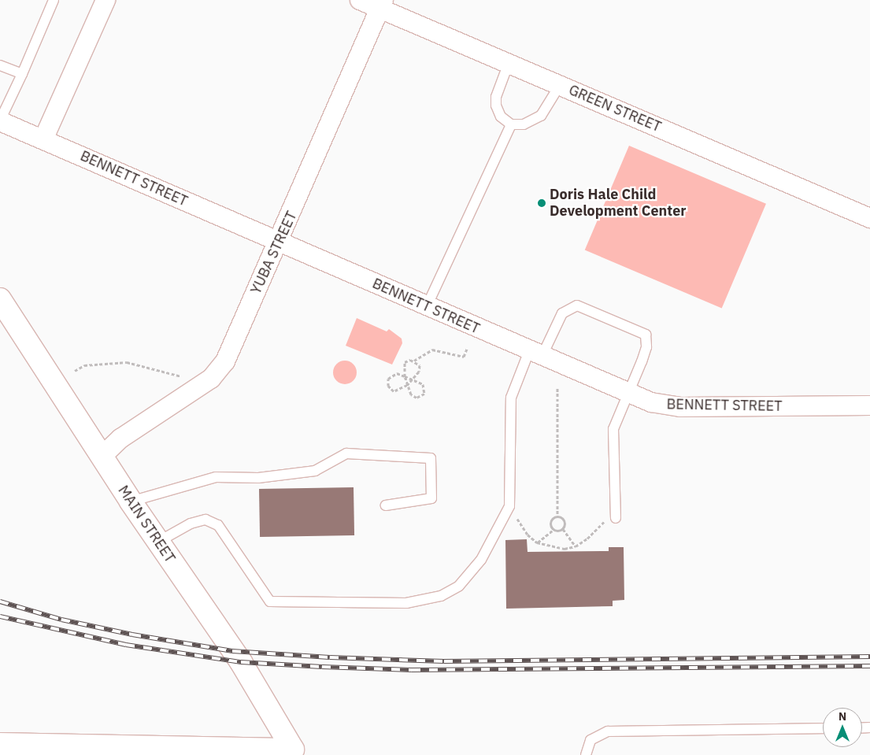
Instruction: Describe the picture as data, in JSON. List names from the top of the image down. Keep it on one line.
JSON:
{"streets":{"main road":["MAIN STREET"],"street":["GREEN STREET","BENNETT STREET","YUBA STREET"]},"crossings":[["GREEN STREET","YUBA STREET"],["BENNETT STREET","YUBA STREET"],["YUBA STREET","MAIN STREET"]],"places":["Doris Hale Child Development Center"],"north":"top"}
